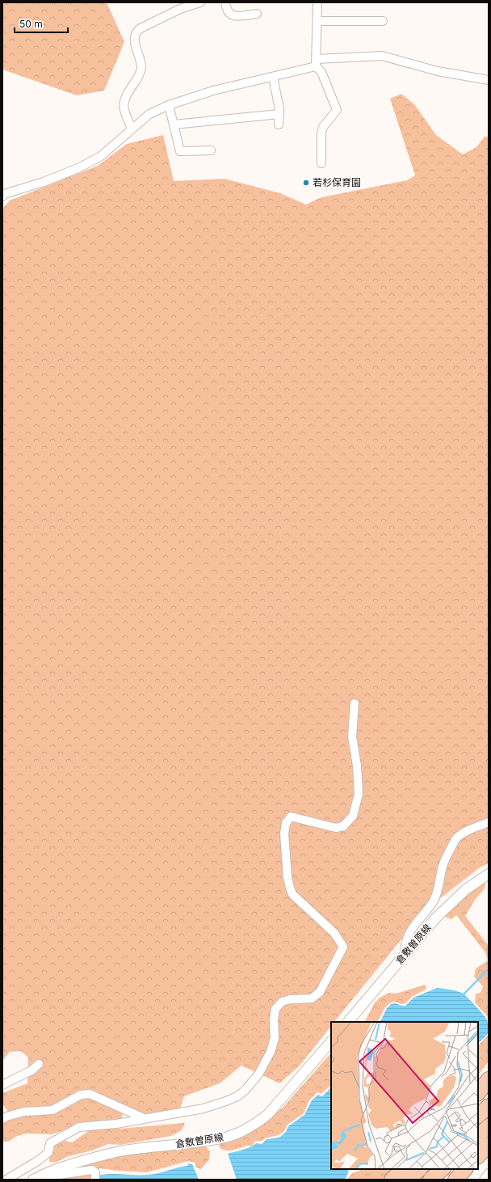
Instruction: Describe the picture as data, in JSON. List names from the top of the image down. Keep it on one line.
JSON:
{"streets":{"street":["倉敷曽原線"]},"places":["若杉保育園"],"scale_bar":"50 m"}
